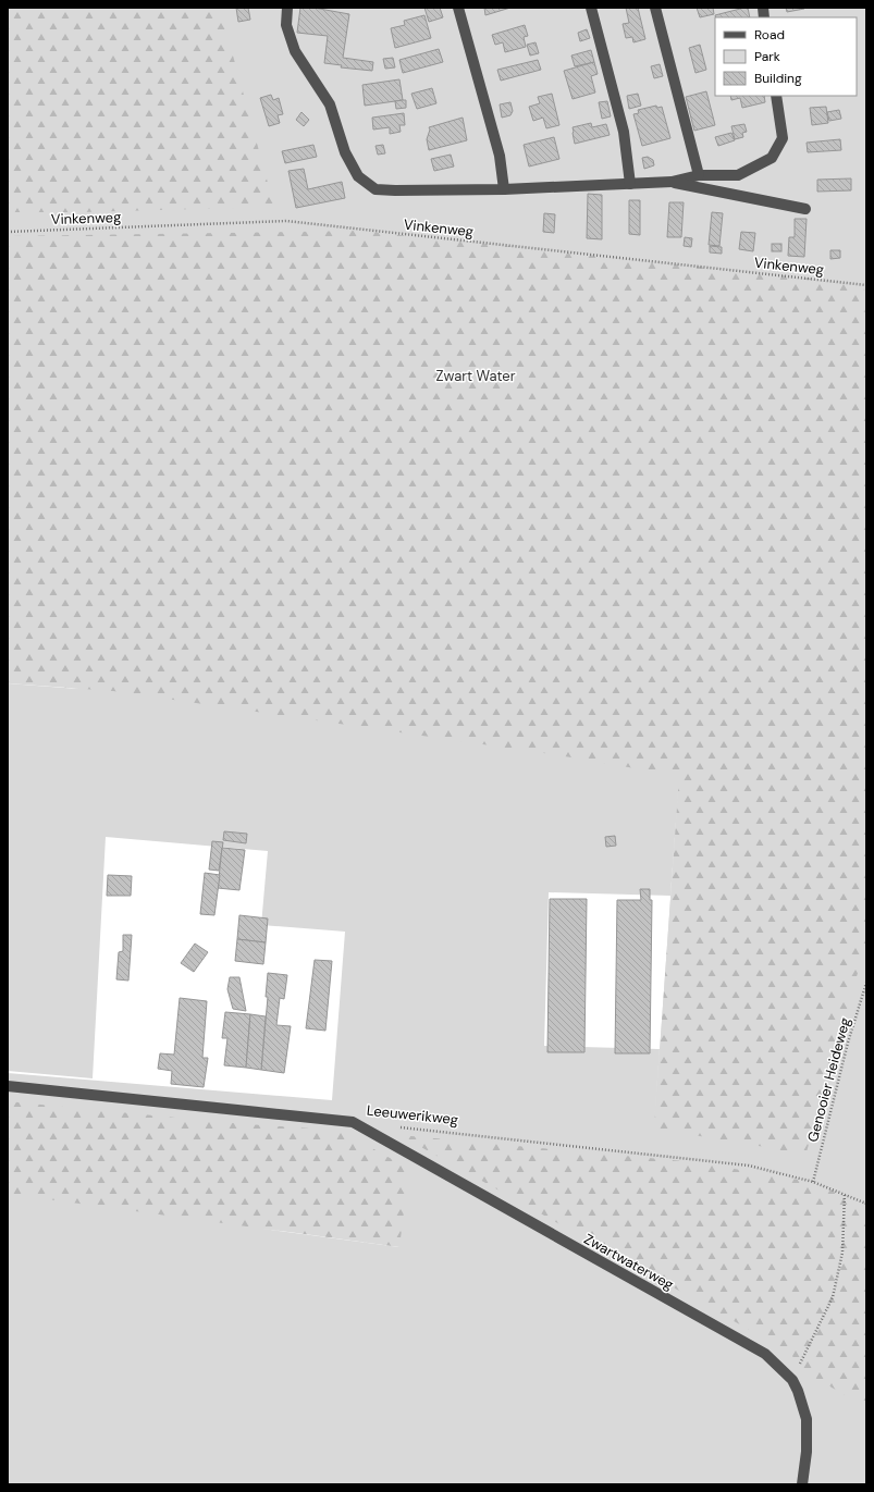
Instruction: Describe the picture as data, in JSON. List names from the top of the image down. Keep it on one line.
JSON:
{"streets":{"street":["Leeuwerikweg","Zwartwaterweg"],"path":["Vinkenweg","Genooier Heideweg"]},"crossings":[["Genooier Heideweg","Leeuwerikweg"],["Leeuwerikweg","Zwartwaterweg"]],"parks":["Zwart Water"],"legend":["Road","Park","Building"]}
